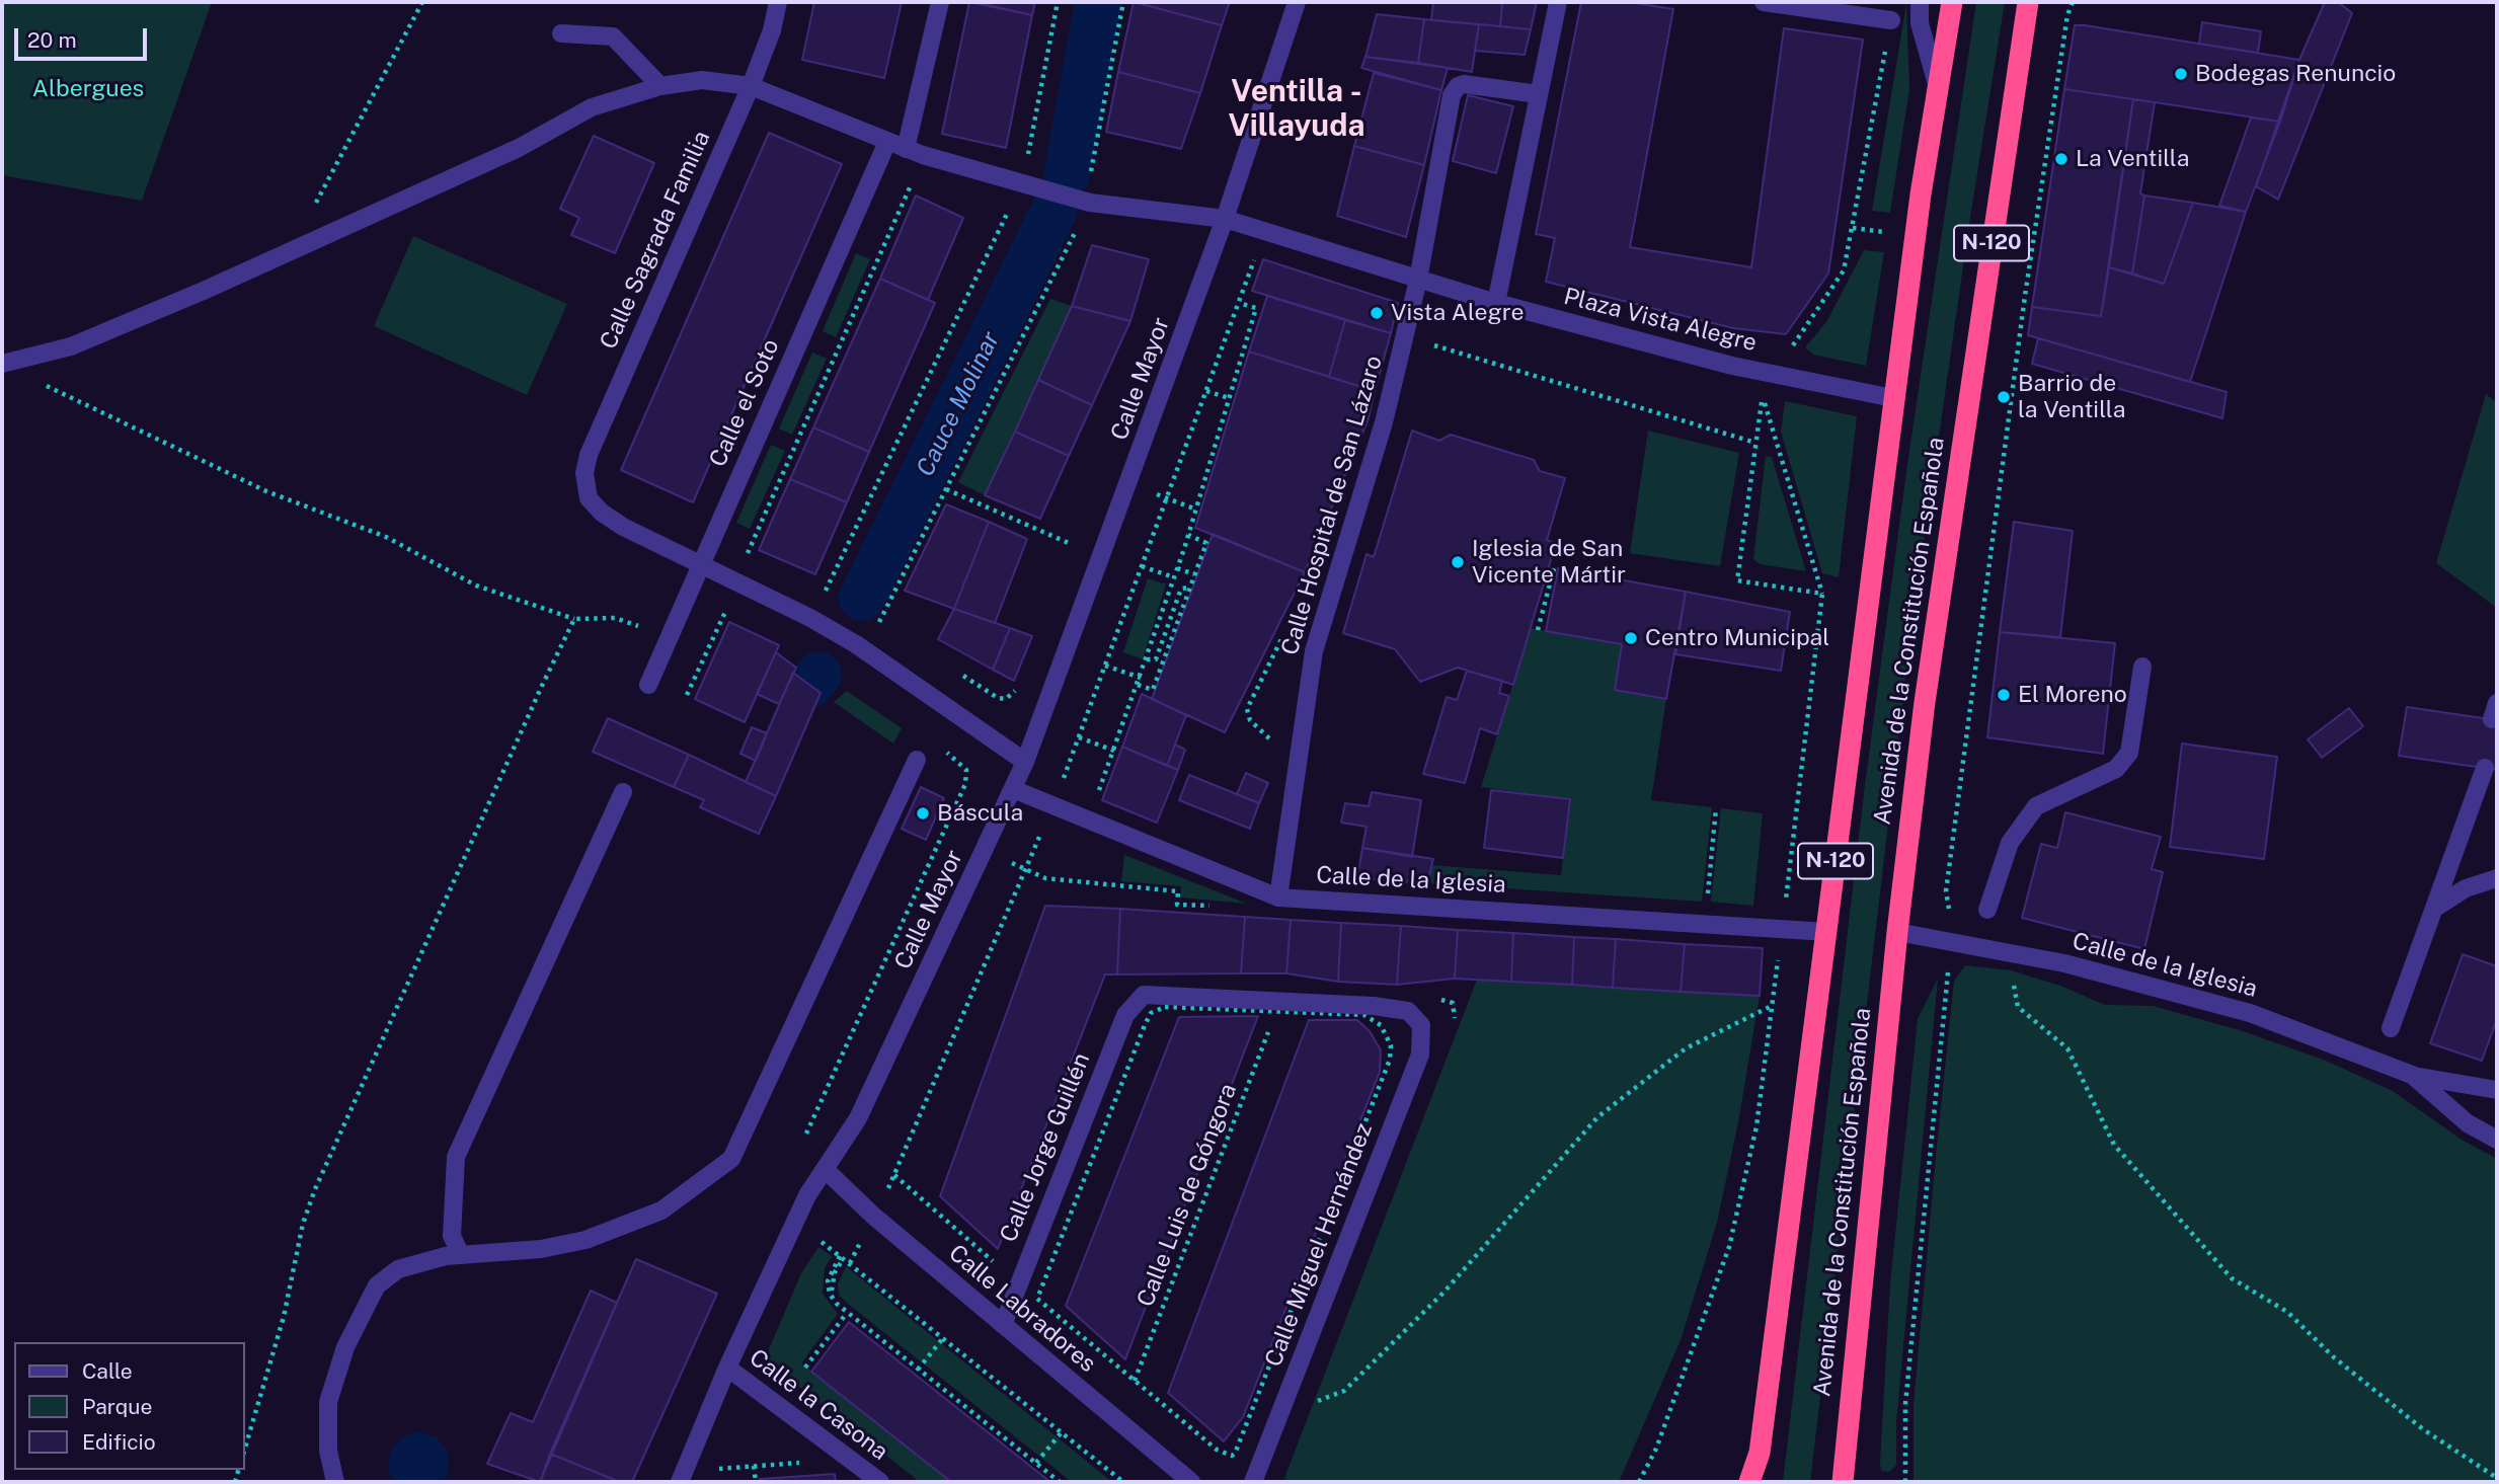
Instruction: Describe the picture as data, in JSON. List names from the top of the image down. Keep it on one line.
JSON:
{"streets":{"highway":["N-120","Avenida de la Constitución Española"],"street":["Calle Sagrada Familia","Plaza Vista Alegre","Calle Mayor","Calle el Soto","Calle Hospital de San Lázaro","Calle de la Iglesia","Calle Jorge Guillén","Calle Miguel Hernández","Calle Labradores","Calle la Casona"],"path":["Calle Luis de Góngora"]},"crossings":[["Calle Sagrada Familia","Calle el Soto"],["Plaza Vista Alegre","Calle Hospital de San Lázaro"],["Plaza Vista Alegre","Avenida de la Constitución Española"],["Calle Mayor","Calle de la Iglesia"],["Calle Mayor","Calle Labradores"],["Calle Mayor","Calle la Casona"],["Calle Hospital de San Lázaro","Calle de la Iglesia"],["Avenida de la Constitución Española","Calle de la Iglesia"],["Calle Jorge Guillén","Calle Miguel Hernández"],["Calle Jorge Guillén","Calle Labradores"]],"districts":["Ventilla - Villayuda"],"water":["Cauce Molinar"],"parks":["Albergues"],"places":["Bodegas Renuncio","La Ventilla","Vista Alegre","Barrio de la Ventilla","Iglesia de San Vicente Mártir","Centro Municipal","El Moreno","Báscula"],"legend":["Calle","Parque","Edificio"],"scale_bar":"20 m"}
